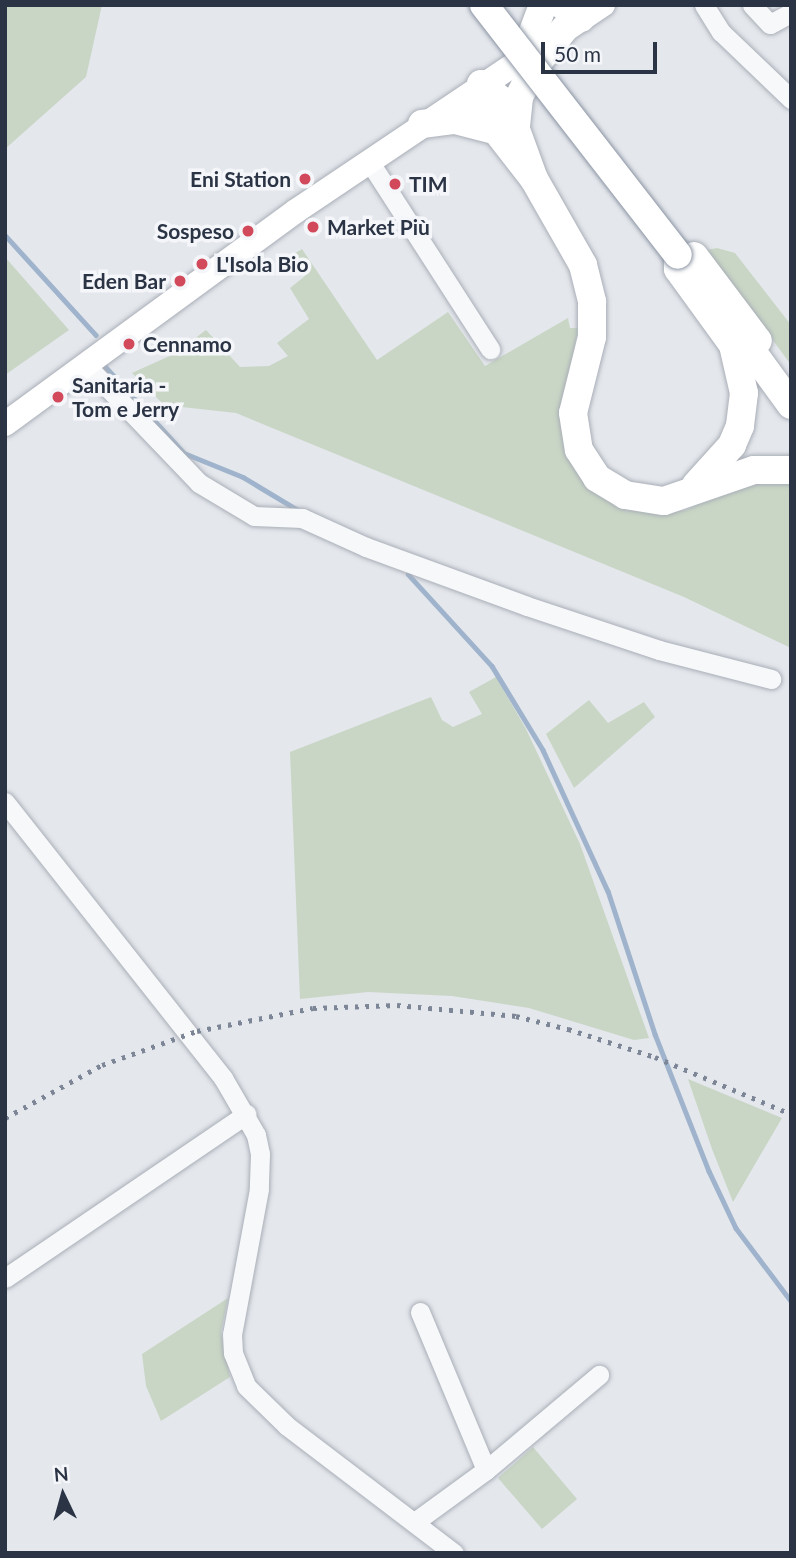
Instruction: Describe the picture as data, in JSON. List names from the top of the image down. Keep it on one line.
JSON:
{"places":["Eni Station","TIM","Market Più","Sospeso","L'Isola Bio","Eden Bar","Cennamo","Sanitaria - Tom e Jerry"],"scale_bar":"50 m","north":"top"}
